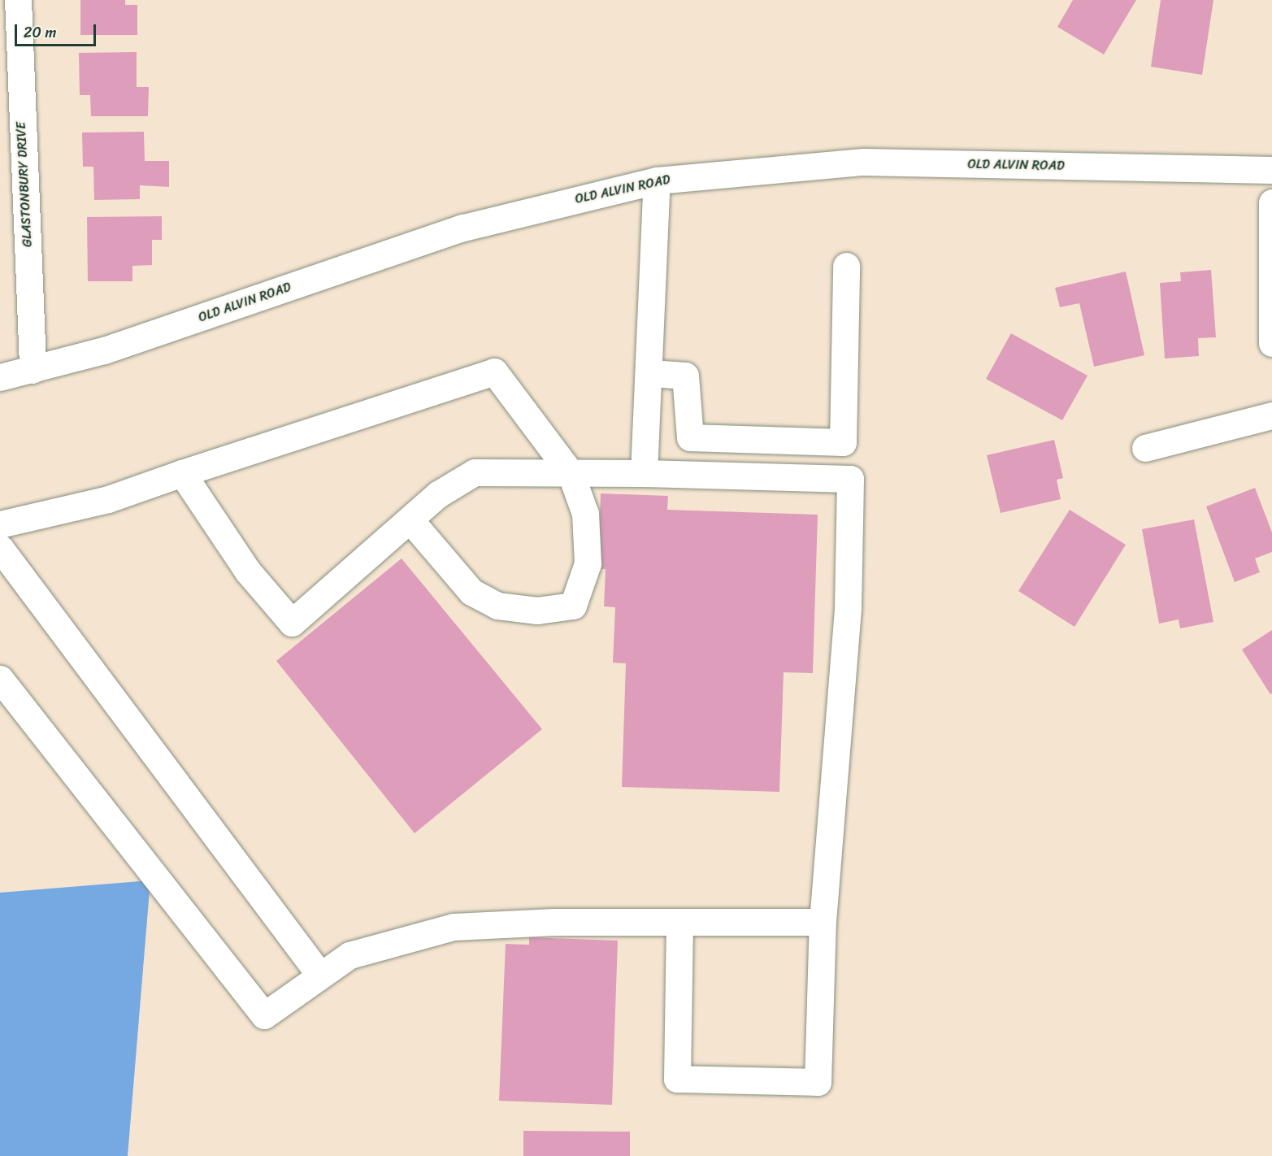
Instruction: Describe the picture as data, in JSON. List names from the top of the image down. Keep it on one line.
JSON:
{"streets":{"street":["OLD ALVIN ROAD","GLASTONBURY DRIVE"]},"crossings":[["OLD ALVIN ROAD","GLASTONBURY DRIVE"]],"scale_bar":"20 m"}
